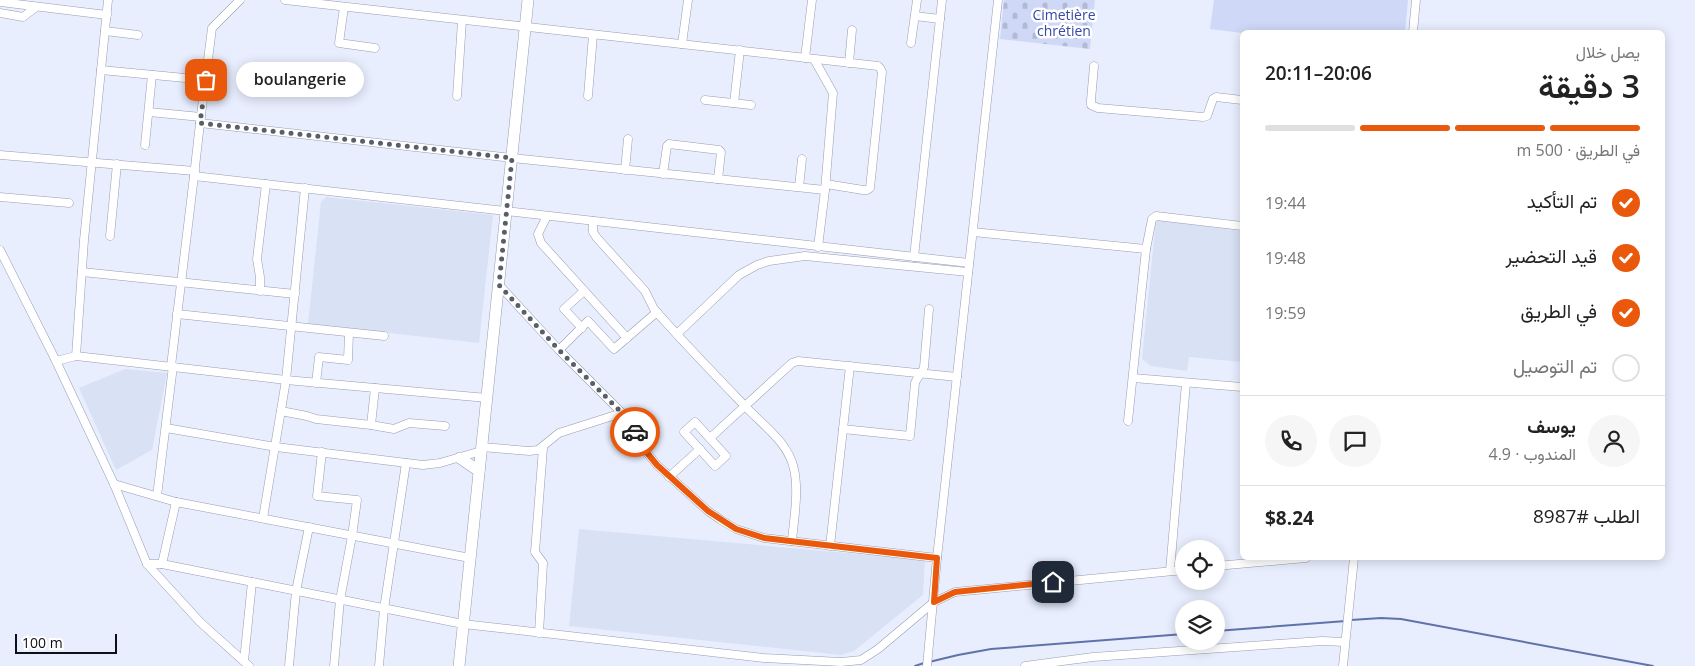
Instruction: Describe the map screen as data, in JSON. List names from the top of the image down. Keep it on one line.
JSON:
{"parks":["Cimetière chrétien"],"places":["boulangerie"],"scale_bar":"100 m","page":{"heading":["3 دقيقة","يصل خلال","20:06–20:11"],"panel":["يوسف","المندوب · 4.9","الطلب #8987","$8.24"],"bubble":"boulangerie","bar":"في الطريق · 500 m","list":[["تم التأكيد","19:44"],["قيد التحضير","19:48"],["في الطريق","19:59"],"تم التوصيل"],"scale":"100 m"}}
